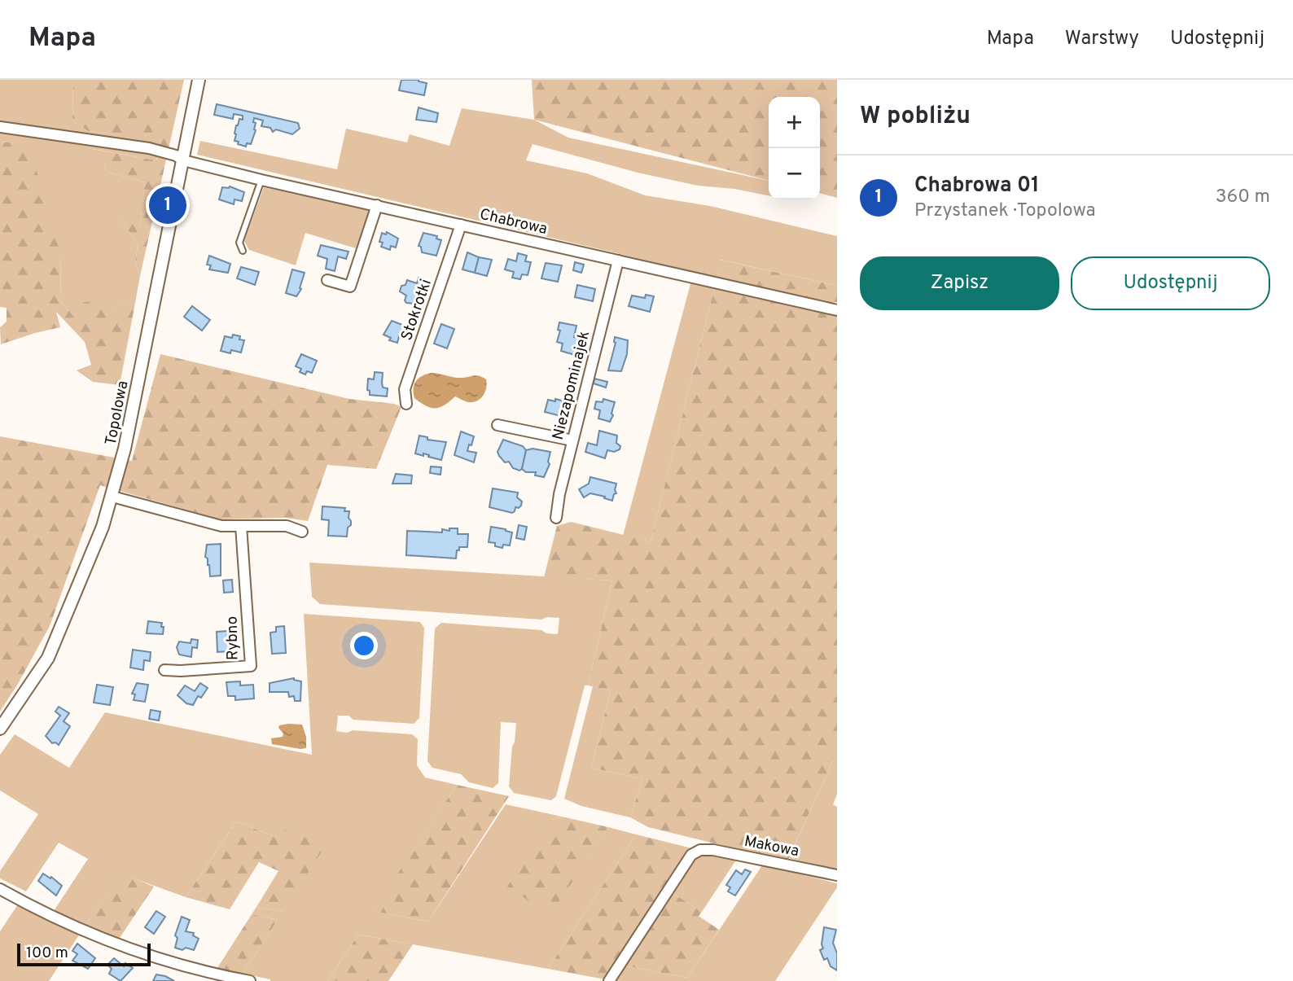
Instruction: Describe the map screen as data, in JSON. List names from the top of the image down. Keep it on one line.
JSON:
{"streets":{"street":["Chabrowa","Stokrotki","Niezapominajek","Topolowa","Rybno","Makowa"]},"crossings":[["Chabrowa","Stokrotki"],["Chabrowa","Niezapominajek"],["Chabrowa","Topolowa"]],"scale_bar":"100 m","page":{"header":"Mapa","nav":["Mapa","Warstwy","Udostępnij"],"heading":"W pobliżu","map_buttons":["+","−"],"list":[{"mark":"1","name":"Chabrowa 01","note":"Przystanek · Topolowa","value":"360 m"}],"pins":"1","buttons":["Zapisz","Udostępnij"],"scale":"100 m"}}
